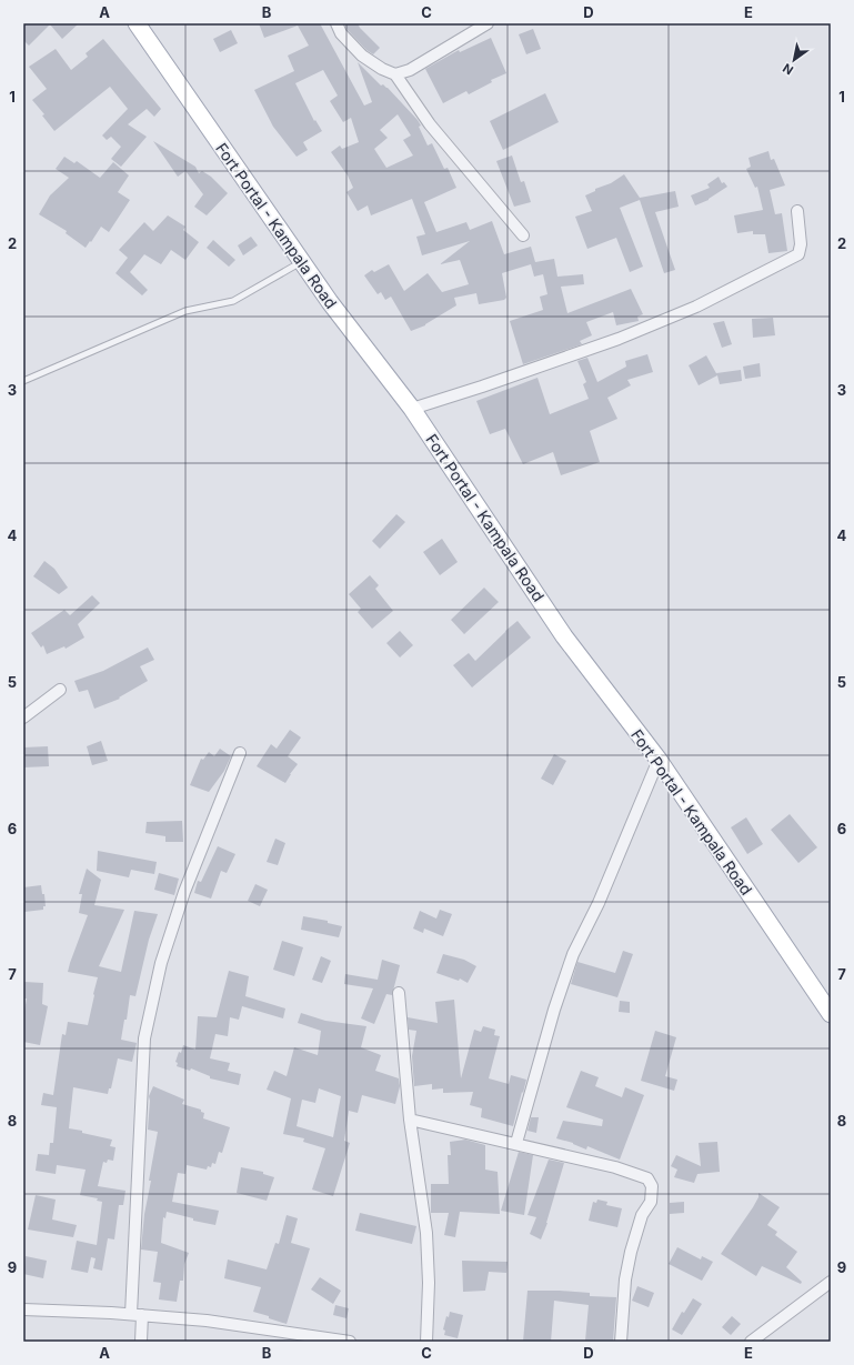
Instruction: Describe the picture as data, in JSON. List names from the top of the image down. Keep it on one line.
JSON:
{"streets":{"main road":["Fort Portal - Kampala Road"]},"north":"bottom left","grid":{"columns":["A","B","C","D","E"],"rows":["1","2","3","4","5","6","7","8","9"]}}
